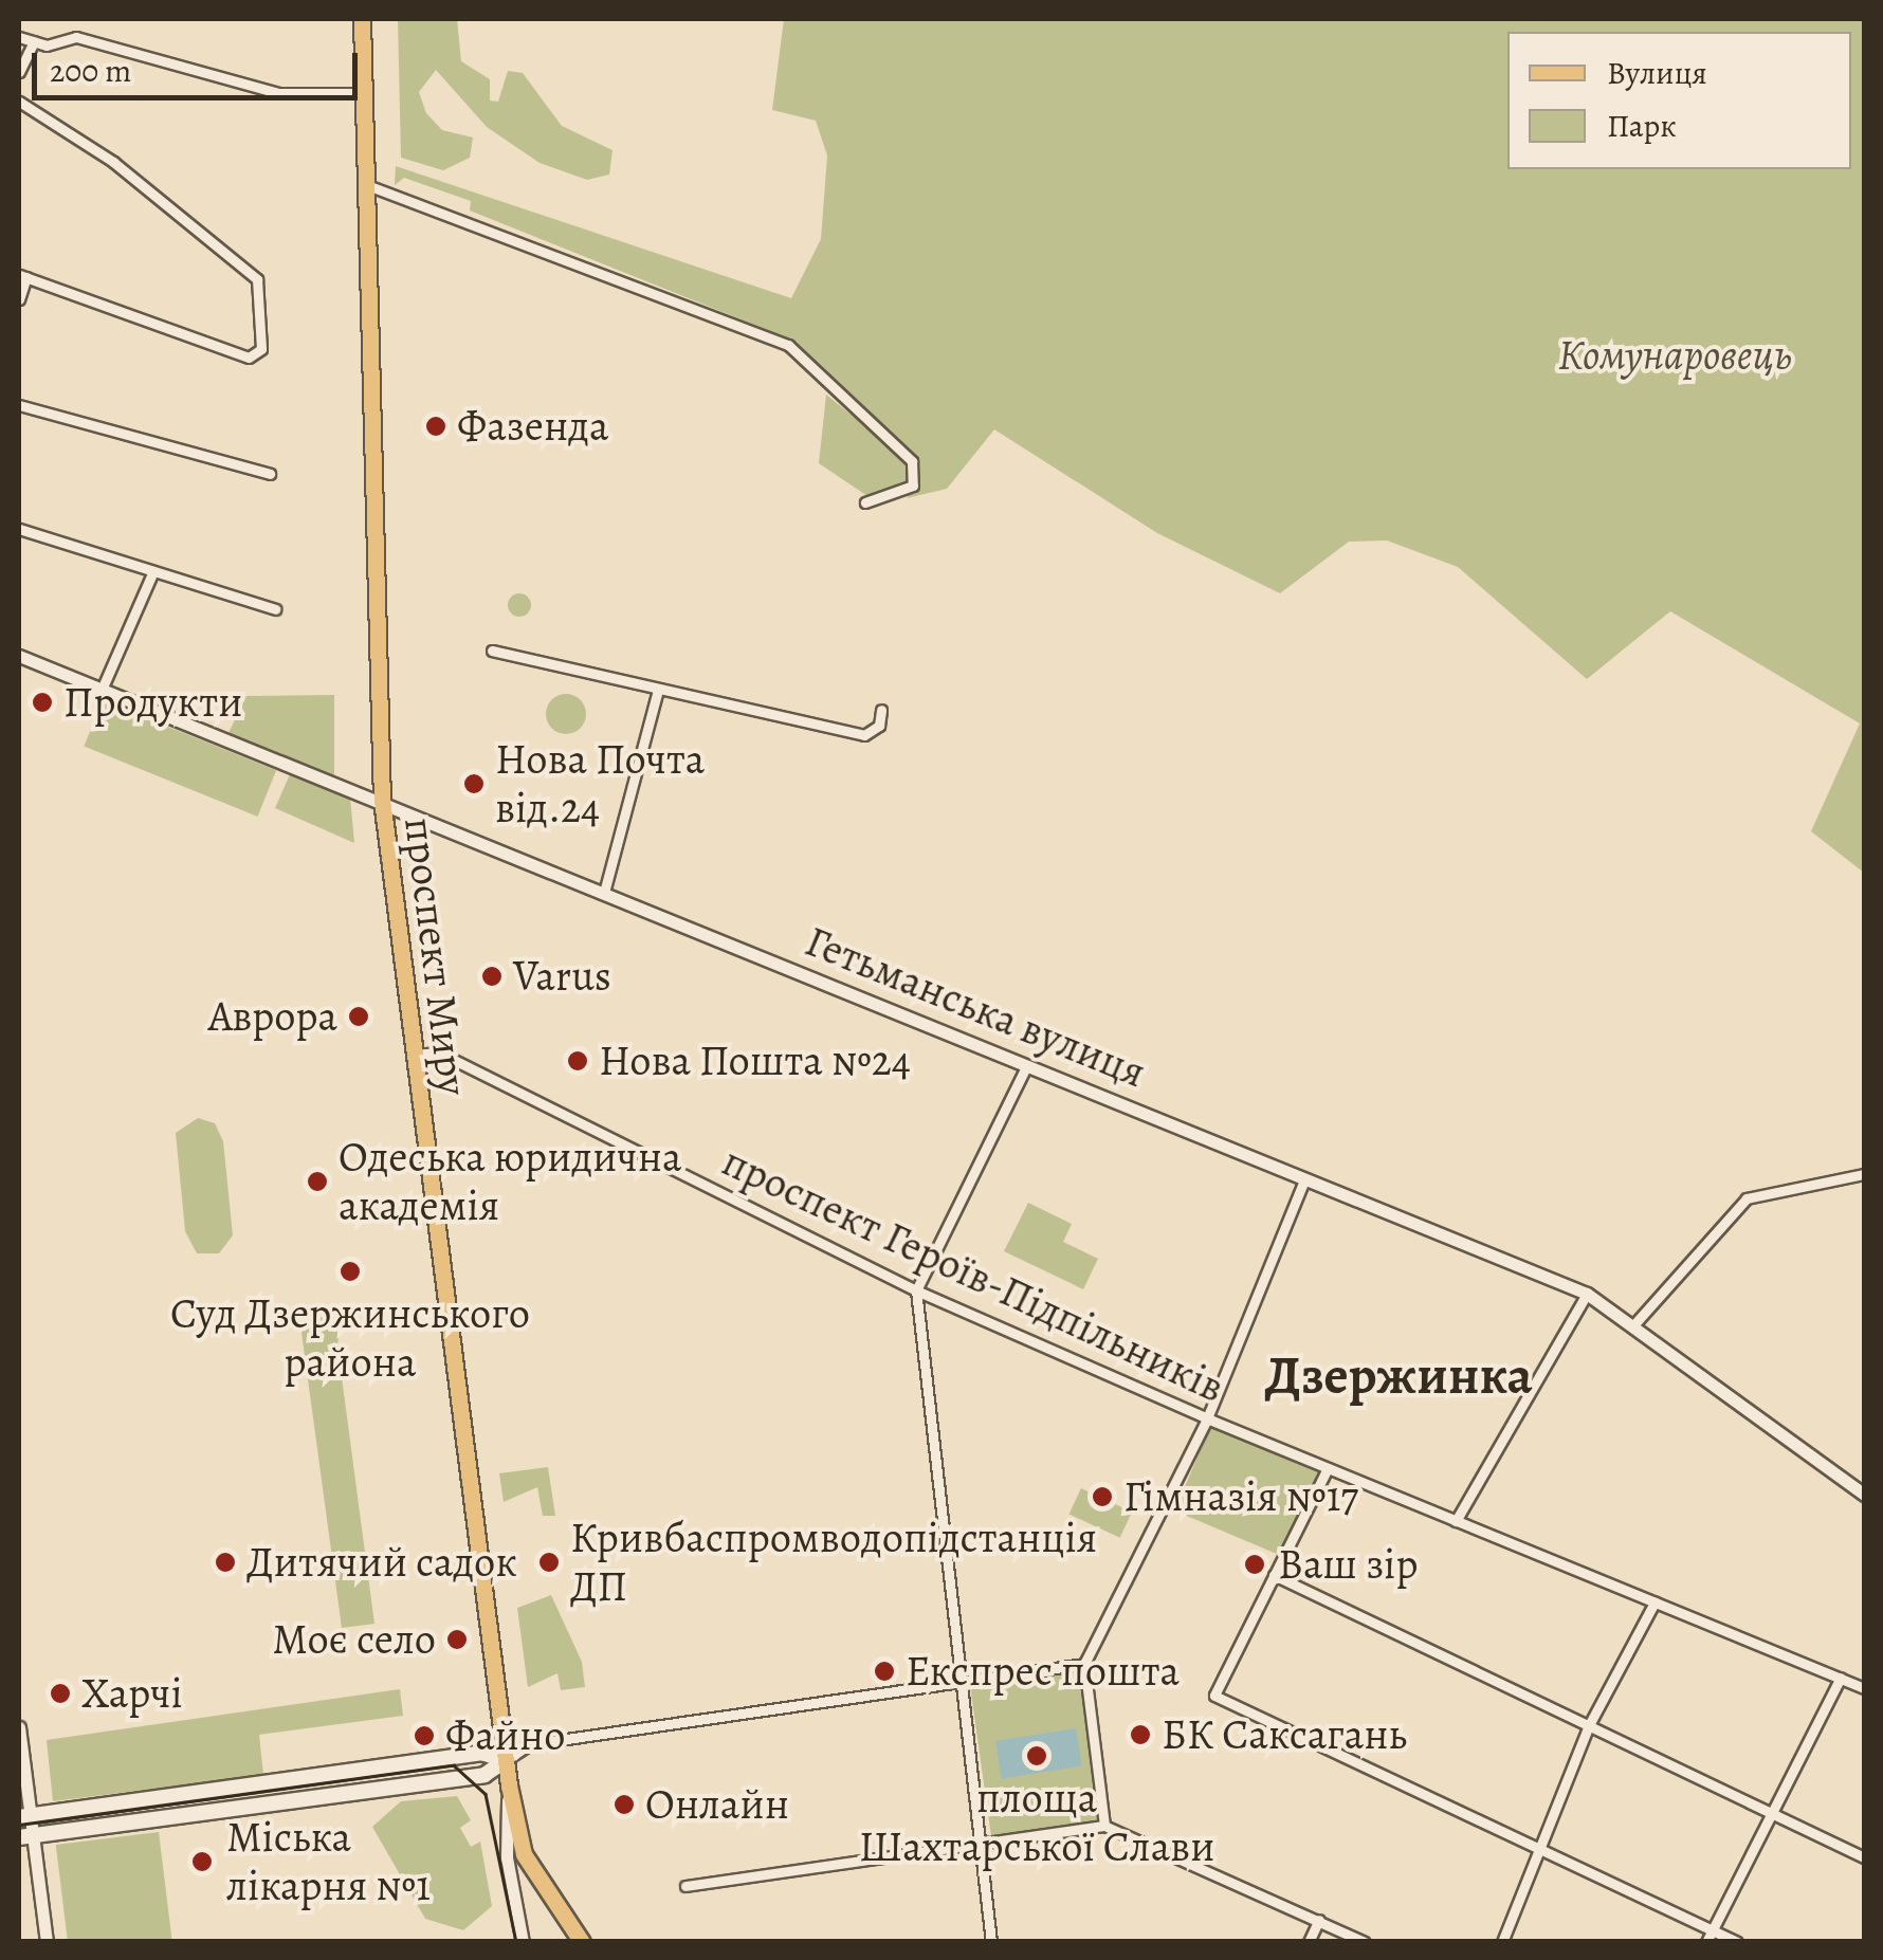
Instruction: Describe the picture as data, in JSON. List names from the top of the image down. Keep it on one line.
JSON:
{"streets":{"main road":["проспект Миру"],"street":["Гетьманська вулиця","проспект Героїв-Підпільників"]},"crossings":[["проспект Миру","Гетьманська вулиця"],["проспект Миру","проспект Героїв-Підпільників"]],"districts":["Дзержинка"],"parks":["Комунаровець"],"places":["Фазенда","Продукти","Нова Почта від.24","Varus","Аврора","Нова Пошта №24","Одеська юридична академія","Суд Дзержинського района","Гімназія №17","Дитячий садок","Кривбаспромводопідстанція ДП","Ваш зір","Моє село","Експрес пошта","Харчі","БК Саксагань","Файно","площа Шахтарської Слави","Онлайн","Міська лікарня №1"],"legend":["Вулиця","Парк"],"scale_bar":"200 m"}
